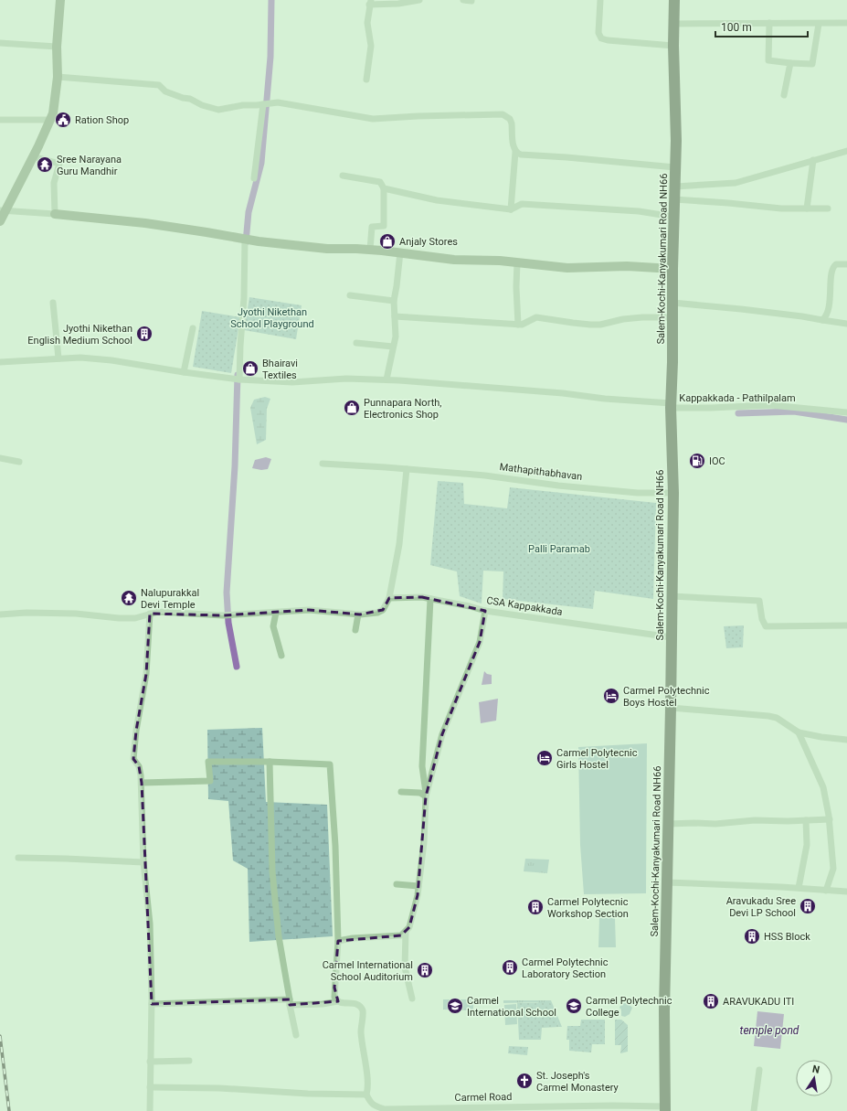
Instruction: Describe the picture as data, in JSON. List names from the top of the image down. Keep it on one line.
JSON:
{"streets":{"highway":["Salem-Kochi-Kanyakumari Road NH66"],"street":["Kappakkada - Pathilpalam","Mathapithabhavan","CSA Kappakkada","Carmel Road"]},"crossings":[["Salem-Kochi-Kanyakumari Road NH66","Kappakkada - Pathilpalam"],["Salem-Kochi-Kanyakumari Road NH66","Mathapithabhavan"],["Salem-Kochi-Kanyakumari Road NH66","CSA Kappakkada"],["Salem-Kochi-Kanyakumari Road NH66","Carmel Road"]],"water":["temple pond"],"parks":["Jyothi Nikethan School Playground","Palli Paramab"],"places":{"public building":["Ration Shop"],"temple":["Sree Narayana Guru Mandhir","Nalupurakkal Devi Temple"],"shop":["Anjaly Stores","Bhairavi Textiles","Punnapara North, Electronics Shop"],"building":["Jyothi Nikethan English Medium School","Aravukadu Sree Devi LP School","Carmel Polytecnic Workshop Section","HSS Block","Carmel Polytechnic Laboratory Section","Carmel International School Auditorium","ARAVUKADU ITI"],"fuel station":["IOC"],"hotel":["Carmel Polytechnic Boys Hostel","Carmel Polytecnic Girls Hostel"],"school or university":["Carmel International School","Carmel Polytechnic College"],"church":["St. Joseph's Carmel Monastery"]},"scale_bar":"100 m","north":"top"}
